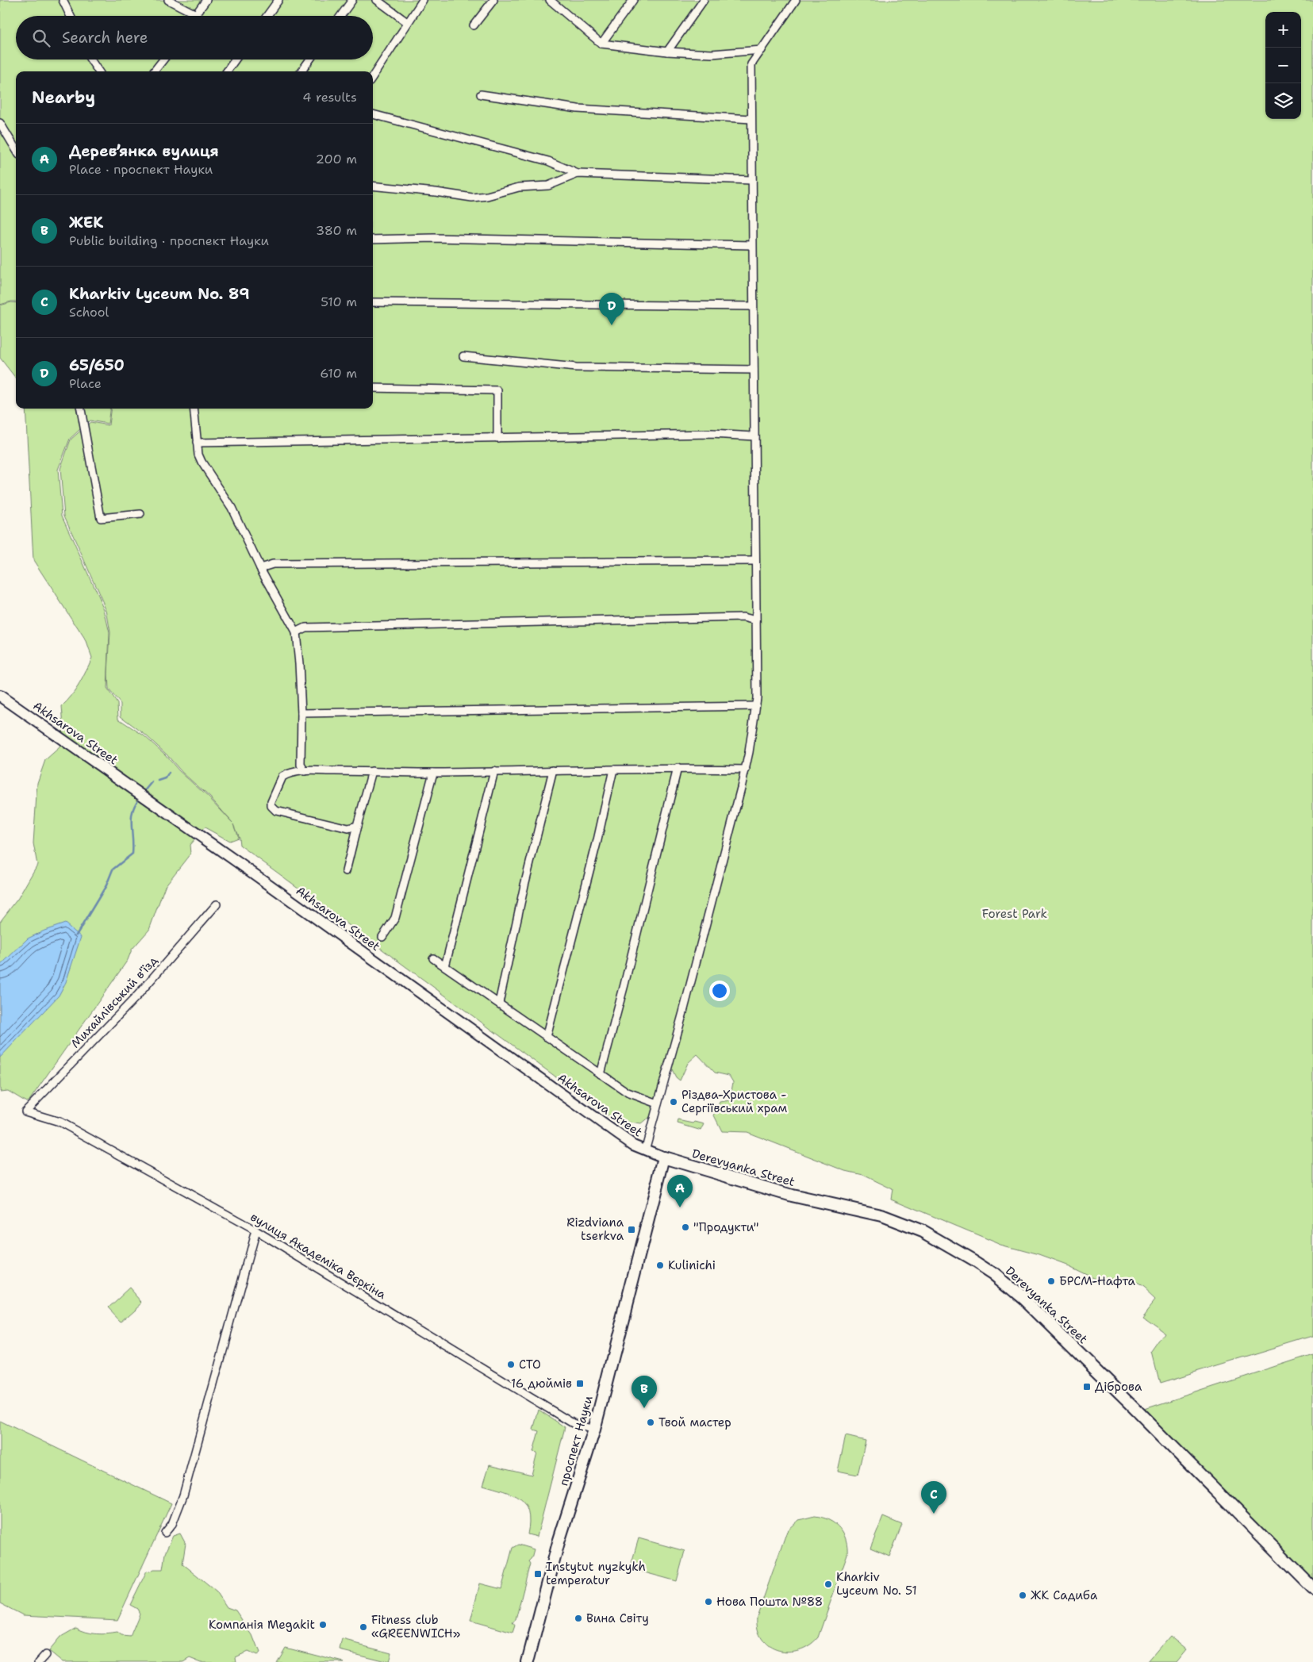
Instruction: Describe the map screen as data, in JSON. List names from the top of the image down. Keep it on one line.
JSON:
{"streets":{"main road":["Akhsarova Street","Derevyanka Street","проспект Науки"],"street":["Михайлівський в'їзд","вулиця Академіка Вєркіна"]},"crossings":[["Akhsarova Street","Derevyanka Street"],["Akhsarova Street","проспект Науки"],["Михайлівський в'їзд","вулиця Академіка Вєркіна"],["Derevyanka Street","проспект Науки"],["вулиця Академіка Вєркіна","проспект Науки"]],"parks":["Forest Park"],"places":{"other":["Різдва-Христова - Сергіївський храм","\"Продукти\"","Kulinichi","БРСМ-Нафта","СТО","Твой мастер","Kharkiv Lyceum No. 51","ЖК Садиба","Нова Пошта №88","Вина Світу","Компанія Megakit","Fitness club «GREENWICH»"],"transit":["Rizdviana tserkva","16 дюймів","Діброва","Instytut nyzkykh temperatur"]},"page":{"map_buttons":["+","−"],"search":"Search here","heading":["Nearby","4 results"],"list":[{"mark":"A","name":"Дерев’янка вулиця","note":"Place · проспект Науки","value":"200 m"},{"mark":"B","name":"ЖЕК","note":"Public building · проспект Науки","value":"380 m"},{"mark":"C","name":"Kharkiv Lyceum No. 89","note":"School","value":"510 m"},{"mark":"D","name":"65/650","note":"Place","value":"610 m"}],"pins":["D","A","B","C"]}}
